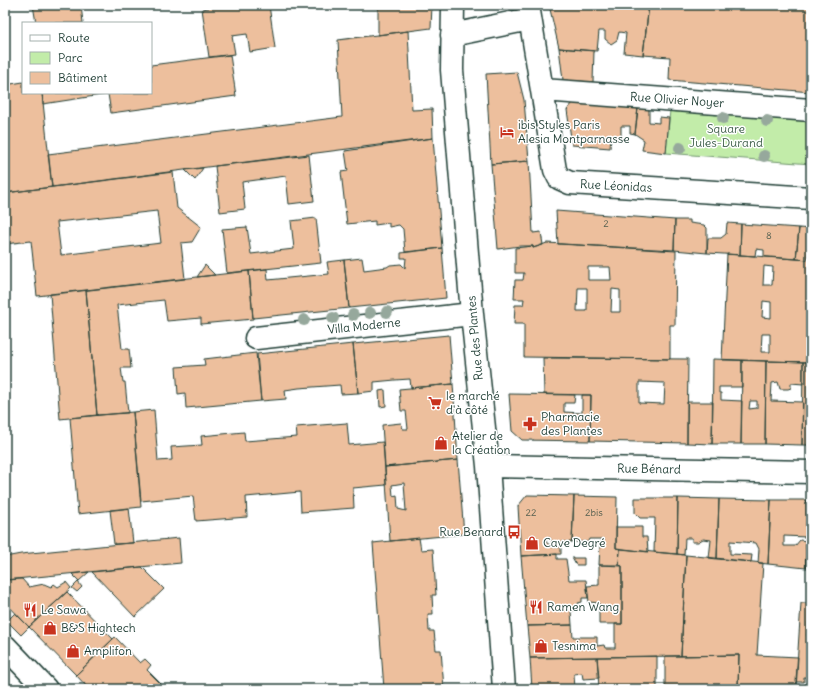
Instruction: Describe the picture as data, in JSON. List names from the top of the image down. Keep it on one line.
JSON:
{"streets":{"street":["Rue Olivier Noyer","Rue Léonidas","Villa Moderne","Rue des Plantes","Rue Bénard"]},"crossings":[["Rue Olivier Noyer","Rue Léonidas"],["Villa Moderne","Rue des Plantes"],["Rue des Plantes","Rue Bénard"]],"parks":["Square Jules-Durand"],"places":{"hotel":["ibis Styles Paris Alesia Montparnasse"],"supermarket":["le marché d'à côté"],"pharmacy":["Pharmacie des Plantes"],"shop":["Atelier de la Création","Cave Degré","B&S Hightech","Tesnima","Amplifon"],"bus stop":["Rue Benard"],"restaurant":["Ramen Wang","Le Sawa"]},"house_numbers":["2","8","22","2bis"],"legend":["Route","Parc","Bâtiment"]}
